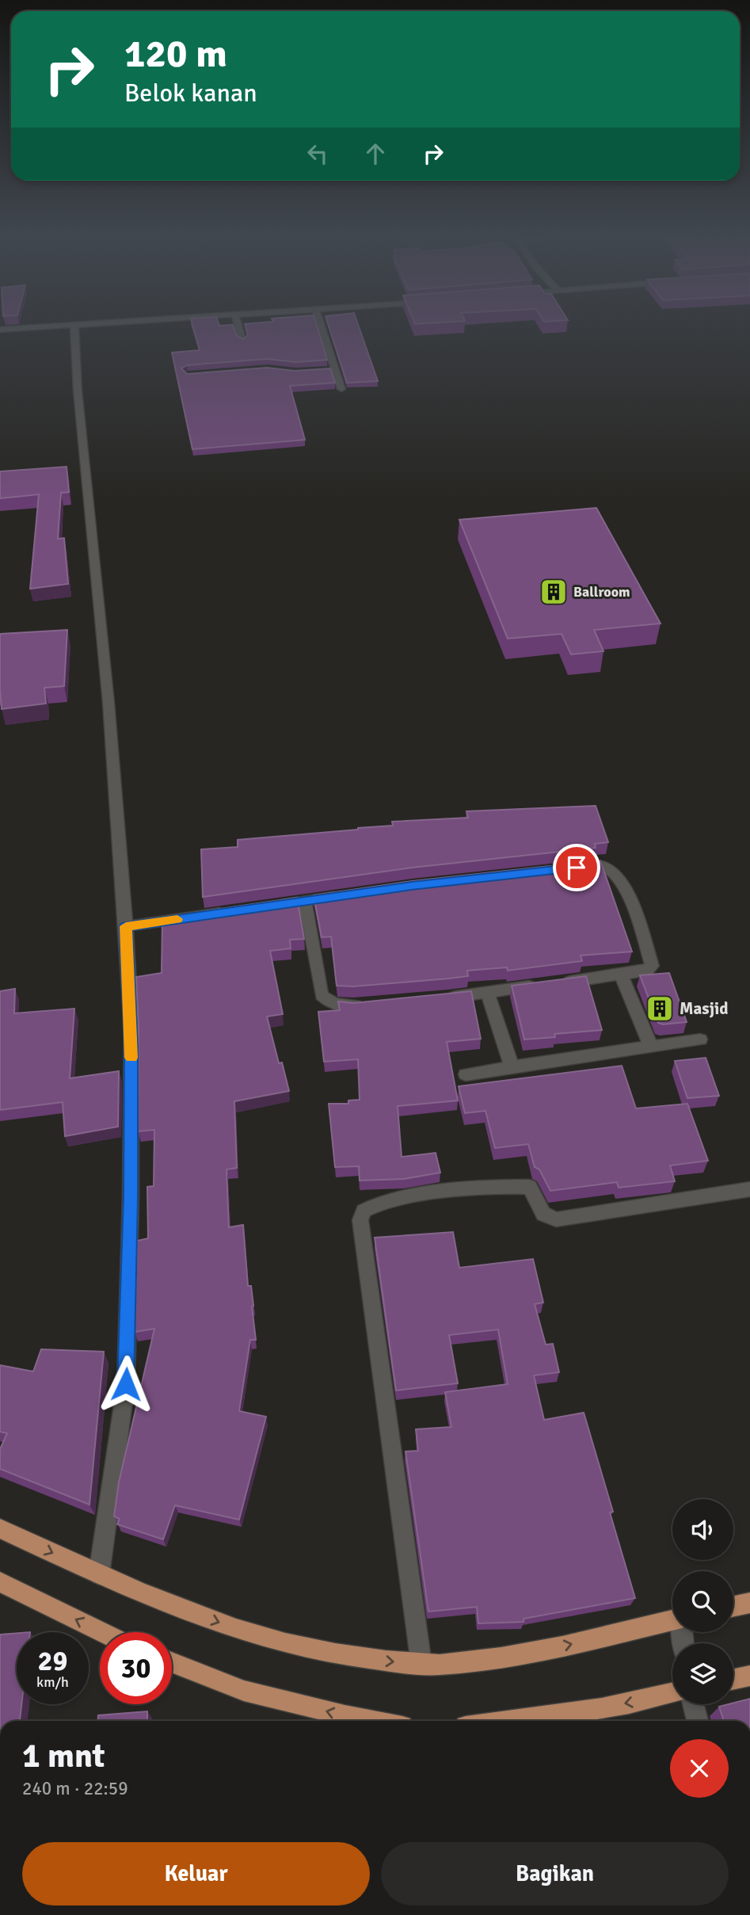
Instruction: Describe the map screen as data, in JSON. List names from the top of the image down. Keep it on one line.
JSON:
{"places":{"building":["Ballroom","Masjid"]},"page":{"turn":["120 m","Belok kanan"],"speed":"29 km/h","limit":"30","heading":["1 mnt","240 m · 22:59"],"buttons":["Keluar","Bagikan"]}}
